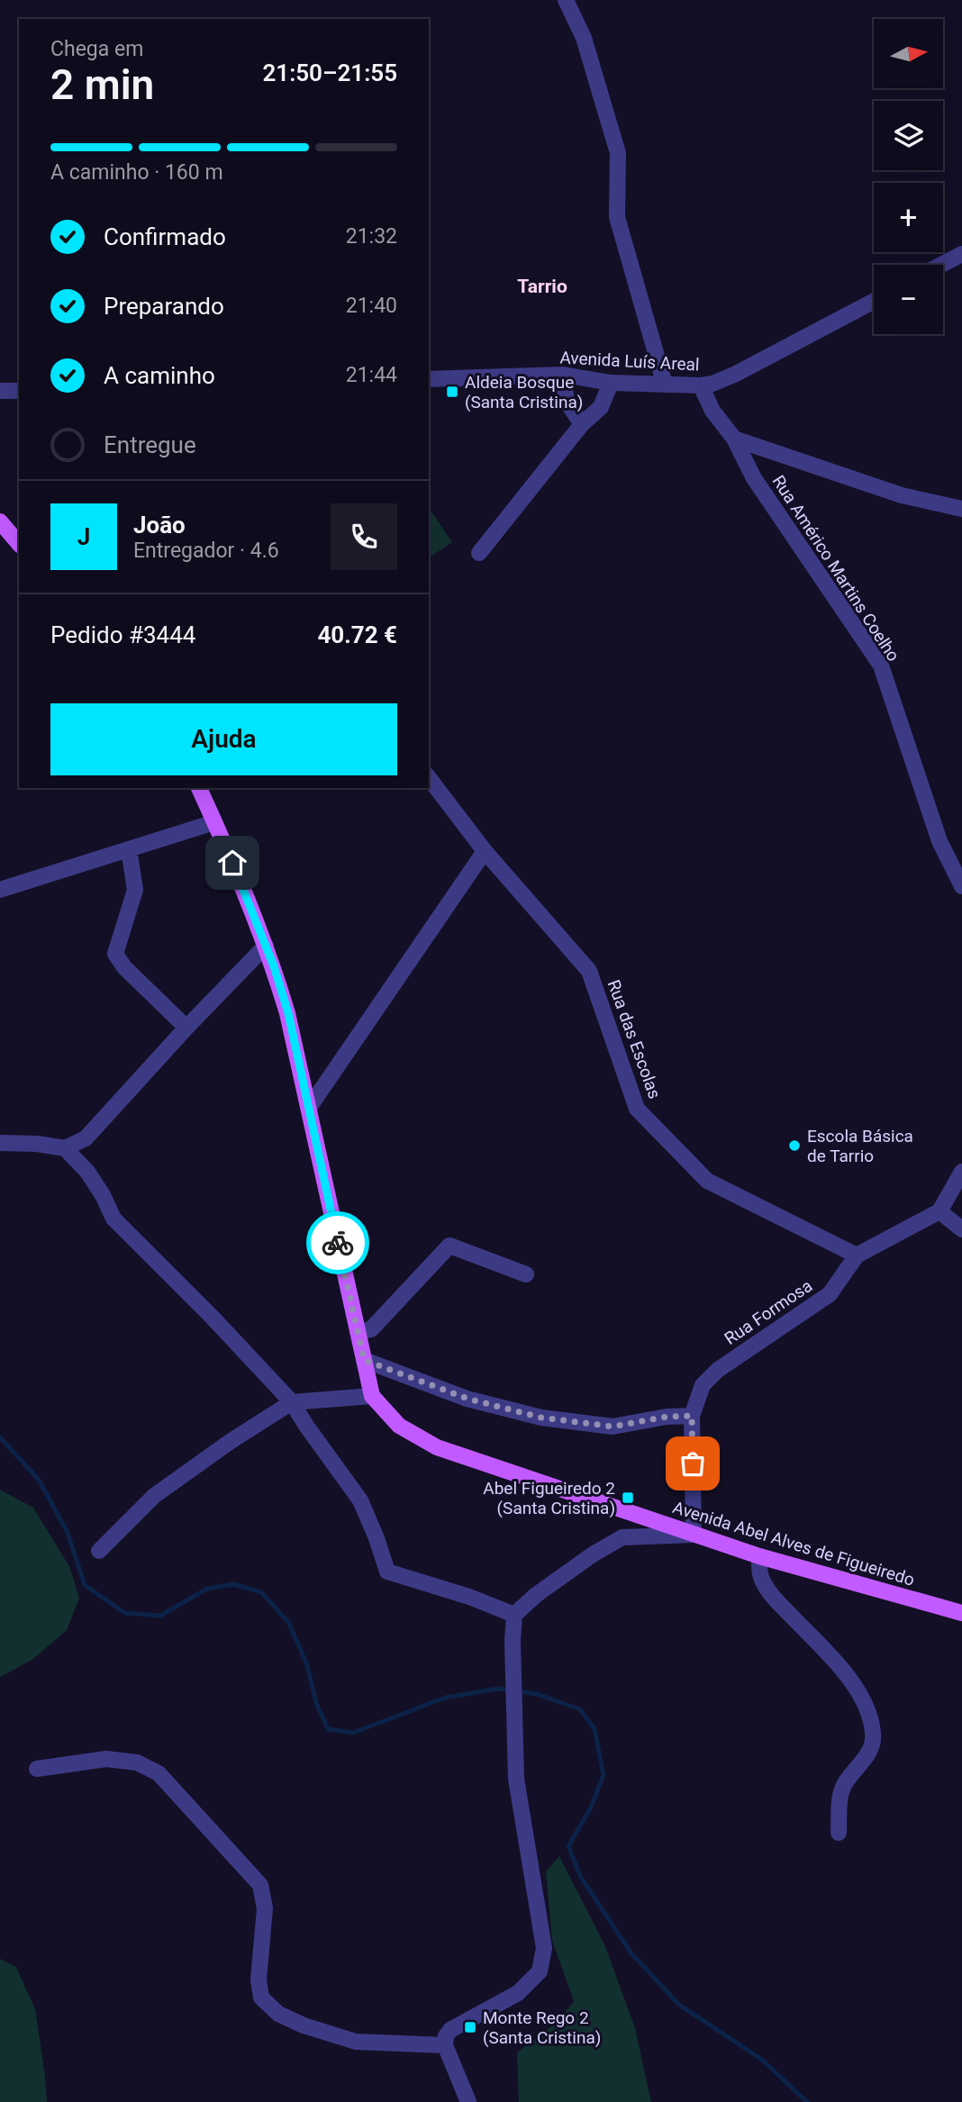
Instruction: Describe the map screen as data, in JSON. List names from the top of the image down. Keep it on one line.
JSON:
{"streets":{"main road":["Avenida Abel Alves de Figueiredo"],"street":["Avenida Luís Areal","Rua Américo Martins Coelho","Rua das Escolas","Rua Formosa"]},"crossings":[["Avenida Luís Areal","Rua Américo Martins Coelho"],["Rua das Escolas","Rua Formosa"],["Rua Formosa","Avenida Abel Alves de Figueiredo"]],"districts":["Tarrio"],"places":{"transit":["Aldeia Bosque (Santa Cristina)","Abel Figueiredo 2 (Santa Cristina)","Monte Rego 2 (Santa Cristina)"],"other":["Escola Básica de Tarrio"]},"north":"right","page":{"map_buttons":["+","−"],"heading":["2 min","Chega em","21:50–21:55"],"panel":["João","Entregador · 4.6","Pedido #3444","40.72 €"],"bar":"A caminho · 160 m","list":[["Confirmado","21:32"],["Preparando","21:40"],["A caminho","21:44"],"Entregue"],"round":"J","buttons":"Ajuda"}}
